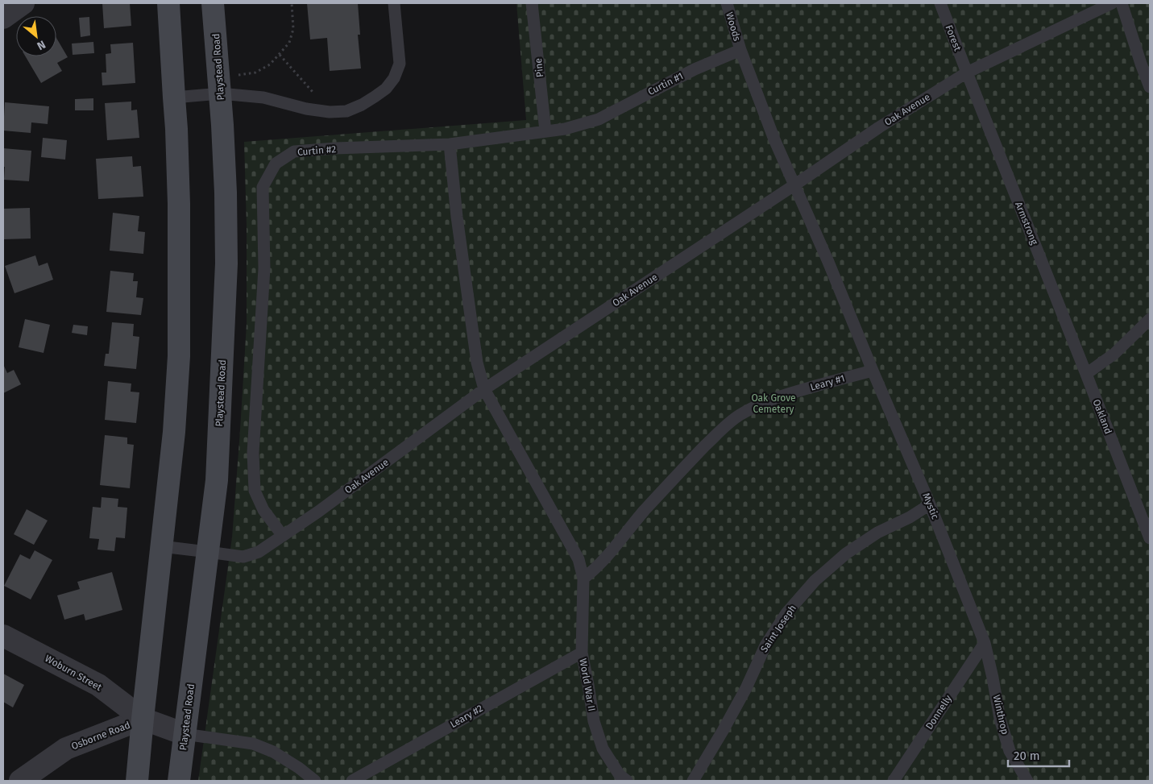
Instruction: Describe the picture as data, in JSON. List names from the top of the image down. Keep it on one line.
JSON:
{"streets":{"main road":["Playstead Road"],"street":["Woburn Street","Osborne Road"],"lane":["Woods","Forest","Pine","Curtin #1","Oak Avenue","Curtin #2","Armstrong","Leary #1","Oakland","Mystic","Saint Joseph","World War II","Donnelly","Winthrop","Leary #2"]},"crossings":[["Woods","Curtin #1"],["Forest","Oak Avenue"],["Forest","Armstrong"],["Playstead Road","Oak Avenue"],["Playstead Road","Woburn Street"],["Pine","Curtin #1"],["Curtin #1","Curtin #2"],["Oak Avenue","Curtin #2"],["Oak Avenue","Armstrong"],["Armstrong","Oakland"],["Leary #1","Mystic"],["Leary #1","World War II"],["Mystic","Saint Joseph"],["Mystic","Donnelly"],["Mystic","Winthrop"],["Woburn Street","Osborne Road"],["World War II","Leary #2"],["Donnelly","Winthrop"]],"parks":["Oak Grove Cemetery"],"scale_bar":"20 m","north":"bottom right"}
